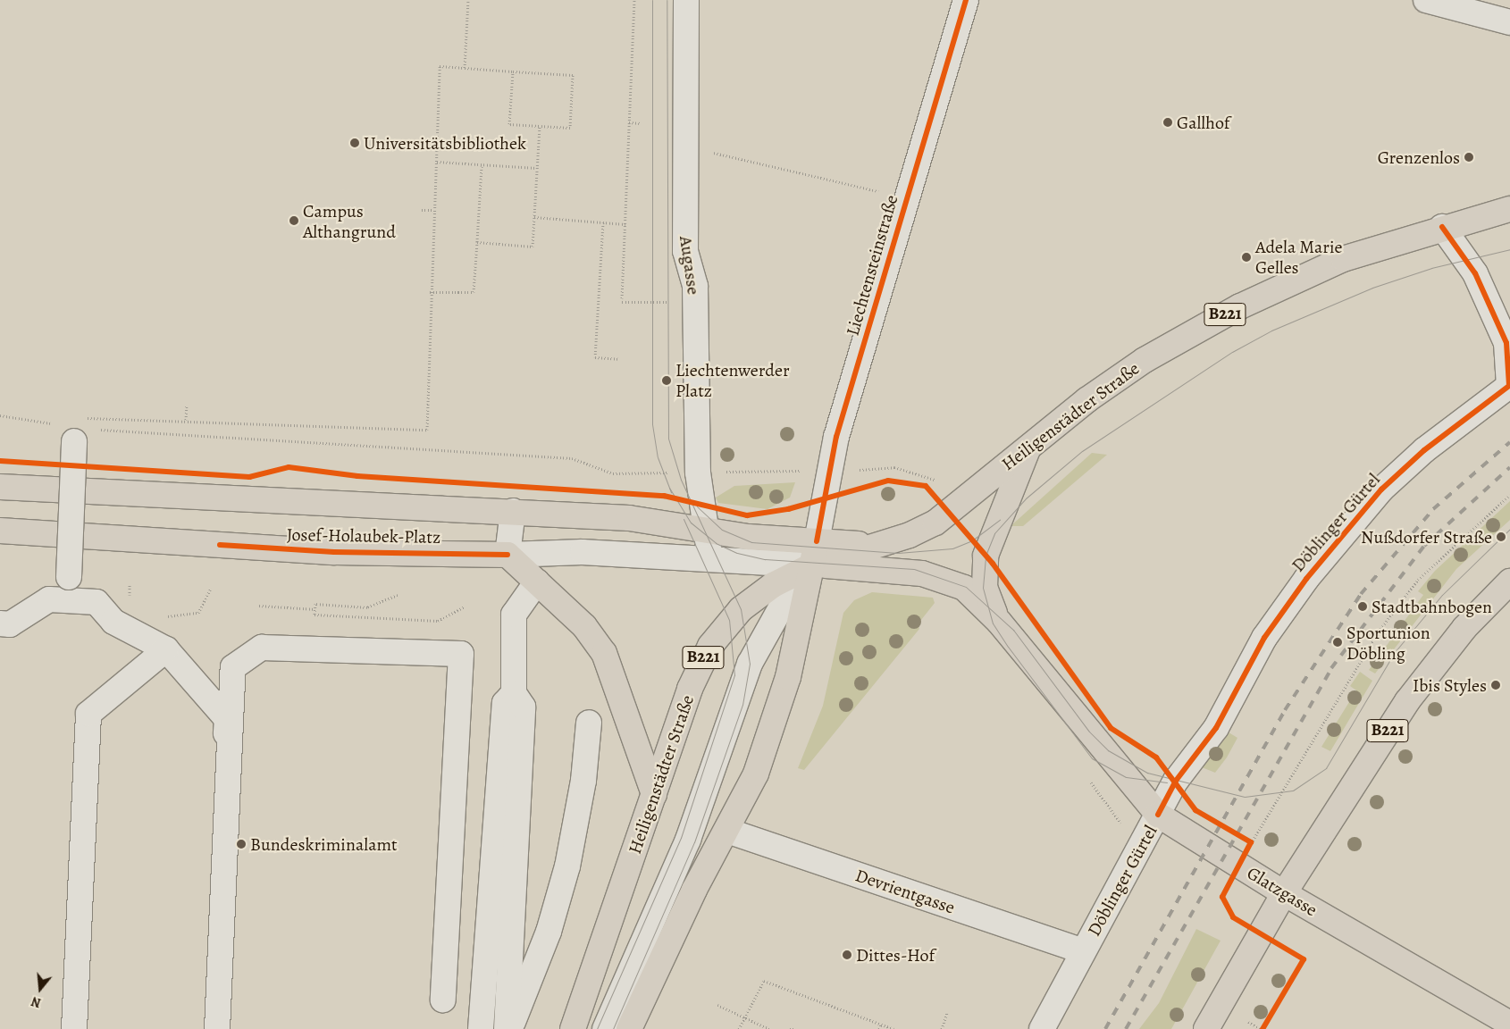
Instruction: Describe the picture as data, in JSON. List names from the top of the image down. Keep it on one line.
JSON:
{"streets":{"main road":["B221","Heiligenstädter Straße","Josef-Holaubek-Platz","Glatzgasse"],"street":["Augasse","Liechtensteinstraße","Döblinger Gürtel","Devrientgasse"]},"crossings":[["Augasse","Josef-Holaubek-Platz"],["B221","Glatzgasse"],["Heiligenstädter Straße","Döblinger Gürtel"],["Döblinger Gürtel","Devrientgasse"],["Döblinger Gürtel","Glatzgasse"]],"places":["Gallhof","Universitätsbibliothek","Grenzenlos","Campus Althangrund","Adela Marie Gelles","Liechtenwerder Platz","Nußdorfer Straße","Stadtbahnbogen","Sportunion Döbling","Ibis Styles","Bundeskriminalamt","Dittes-Hof"],"north":"bottom"}
